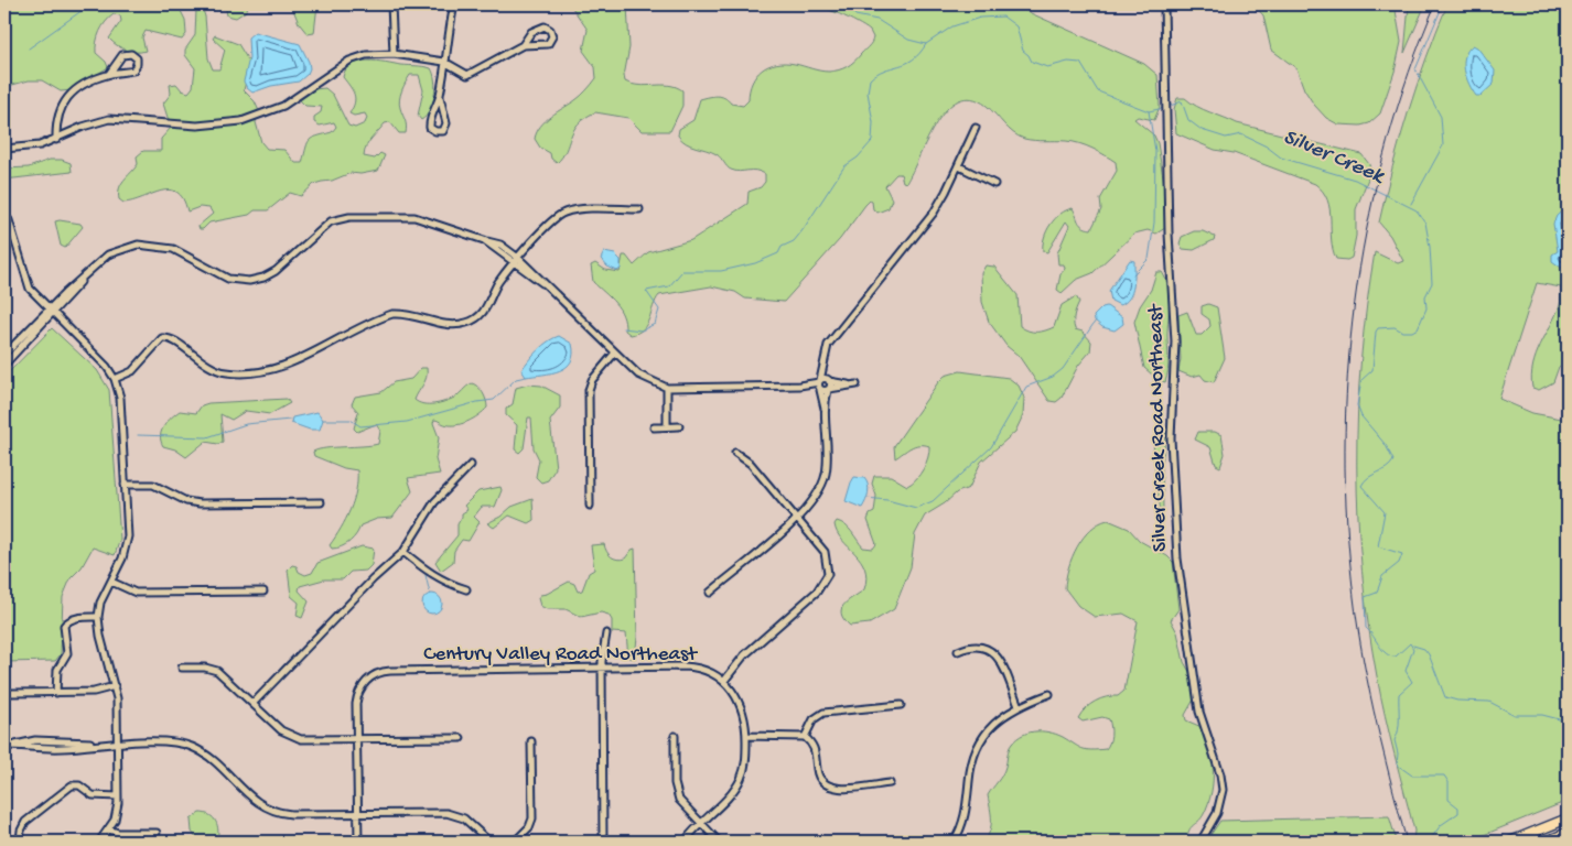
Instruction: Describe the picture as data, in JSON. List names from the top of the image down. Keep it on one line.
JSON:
{"streets":{"street":["Silver Creek Road Northeast","Century Valley Road Northeast"]},"water":["Silver Creek"]}
